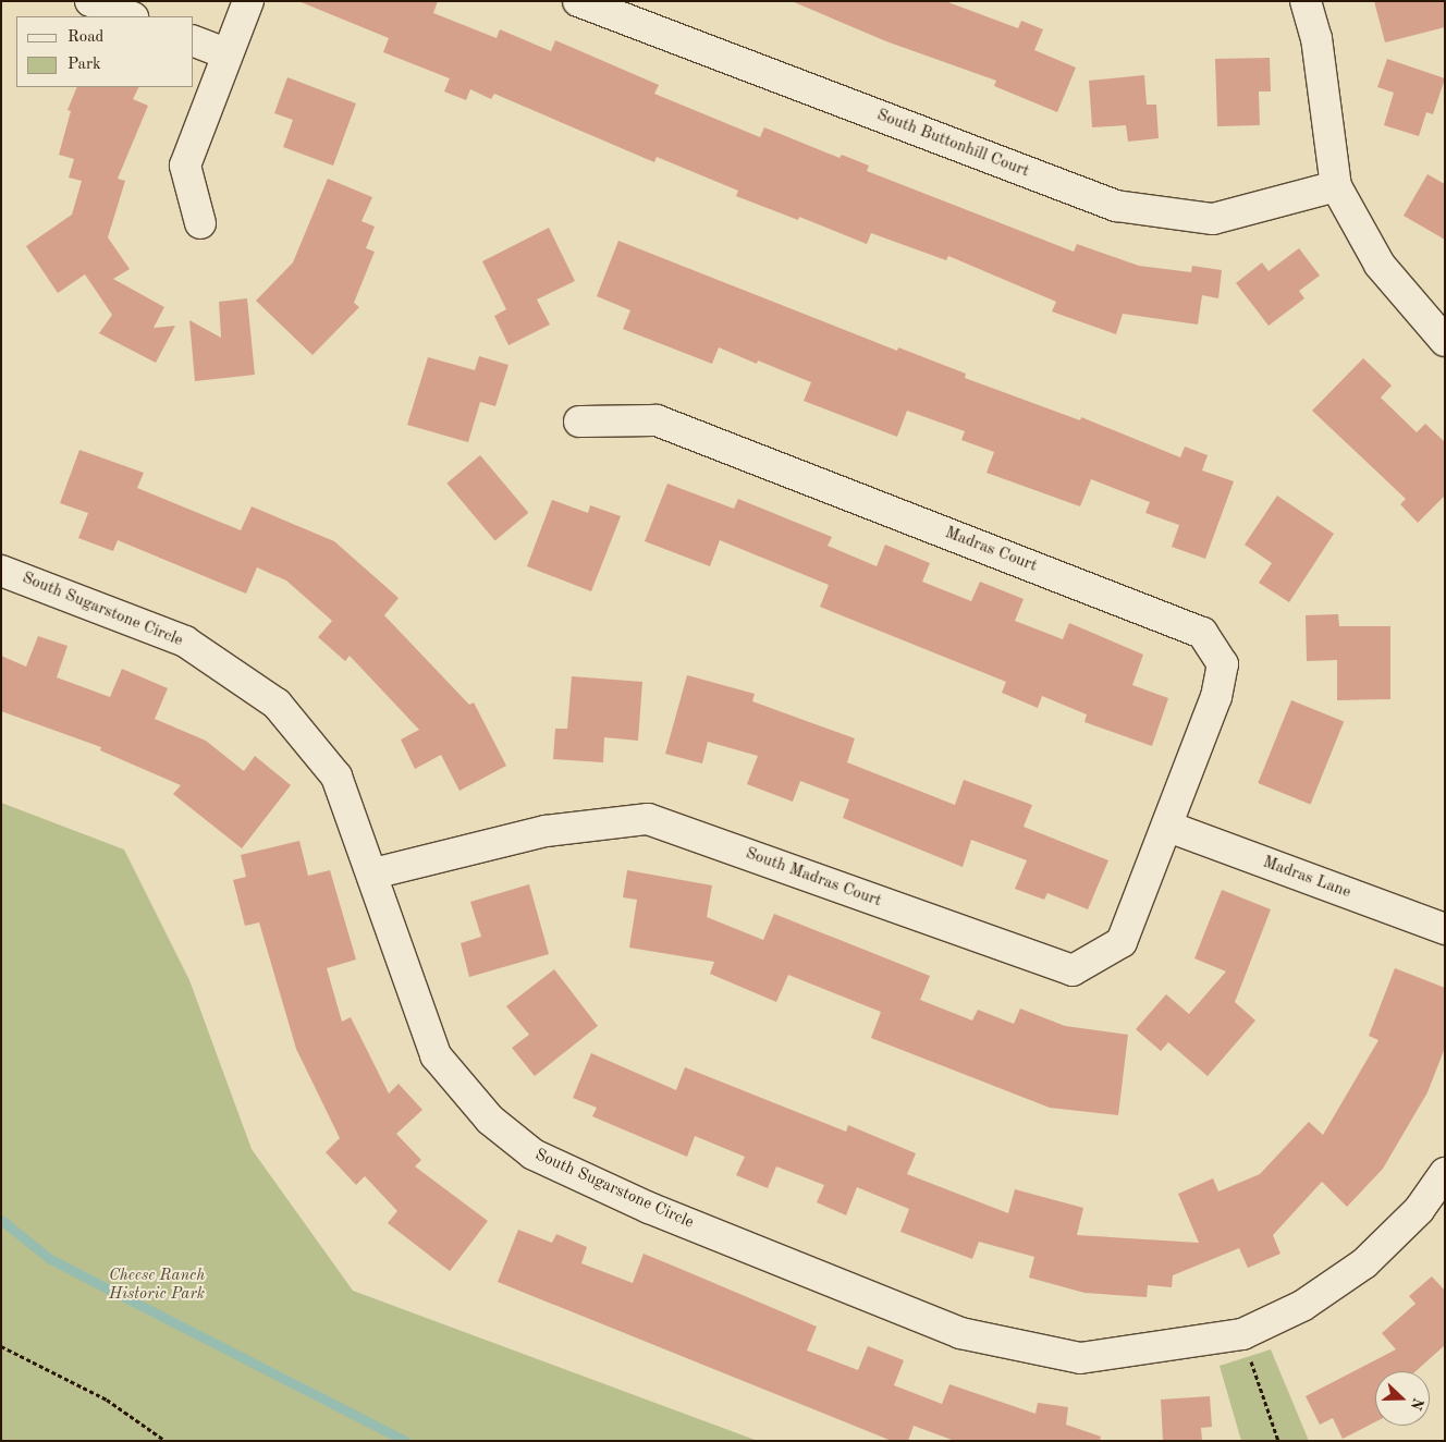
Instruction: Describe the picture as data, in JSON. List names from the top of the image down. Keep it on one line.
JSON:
{"streets":{"street":["South Buttonhill Court","Madras Court","South Sugarstone Circle","South Madras Court","Madras Lane"]},"crossings":[["Madras Court","South Madras Court"],["Madras Court","Madras Lane"],["South Sugarstone Circle","South Madras Court"],["South Madras Court","Madras Lane"]],"parks":["Cheese Ranch Historic Park"],"legend":["Road","Park"],"north":"right"}
